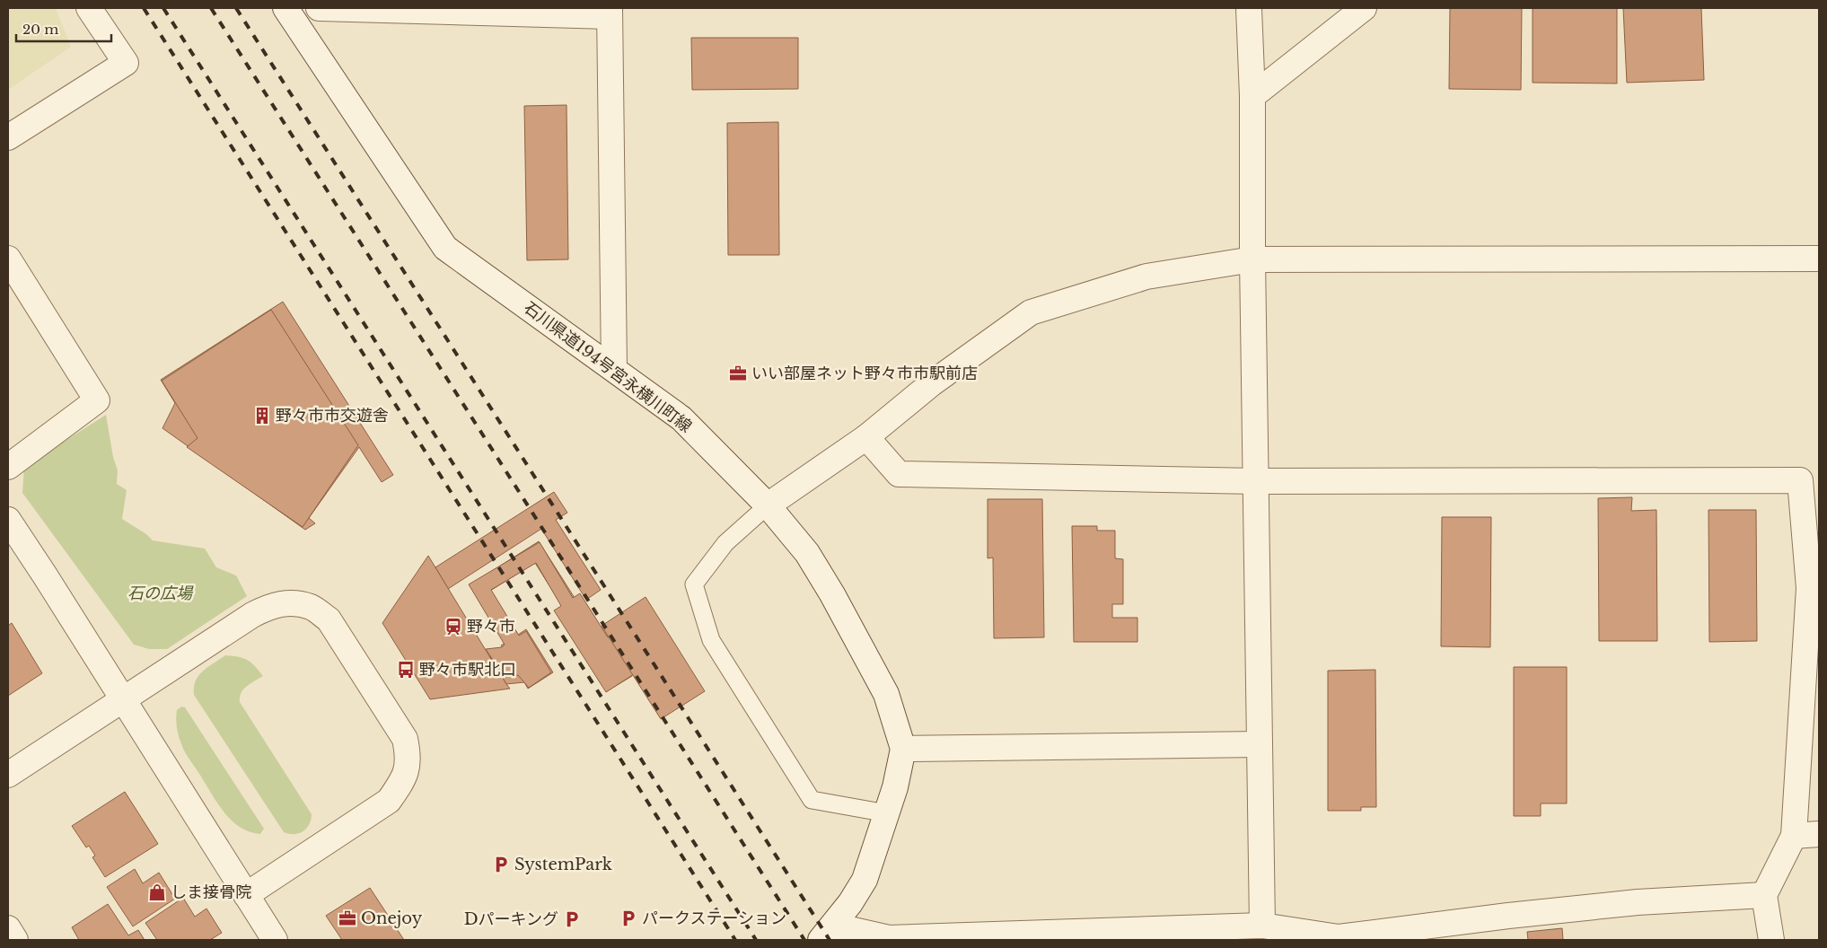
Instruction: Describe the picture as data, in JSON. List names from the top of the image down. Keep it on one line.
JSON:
{"streets":{"street":["石川県道194号宮永横川町線"]},"parks":["石の広場"],"places":{"office":["いい部屋ネット野々市市駅前店","Onejoy"],"building":["野々市市交遊舎"],"station":["野々市"],"bus stop":["野々市駅北口"],"parking":["SystemPark","パークステーション","Dパーキング"],"shop":["しま接骨院"]},"scale_bar":"20 m"}
